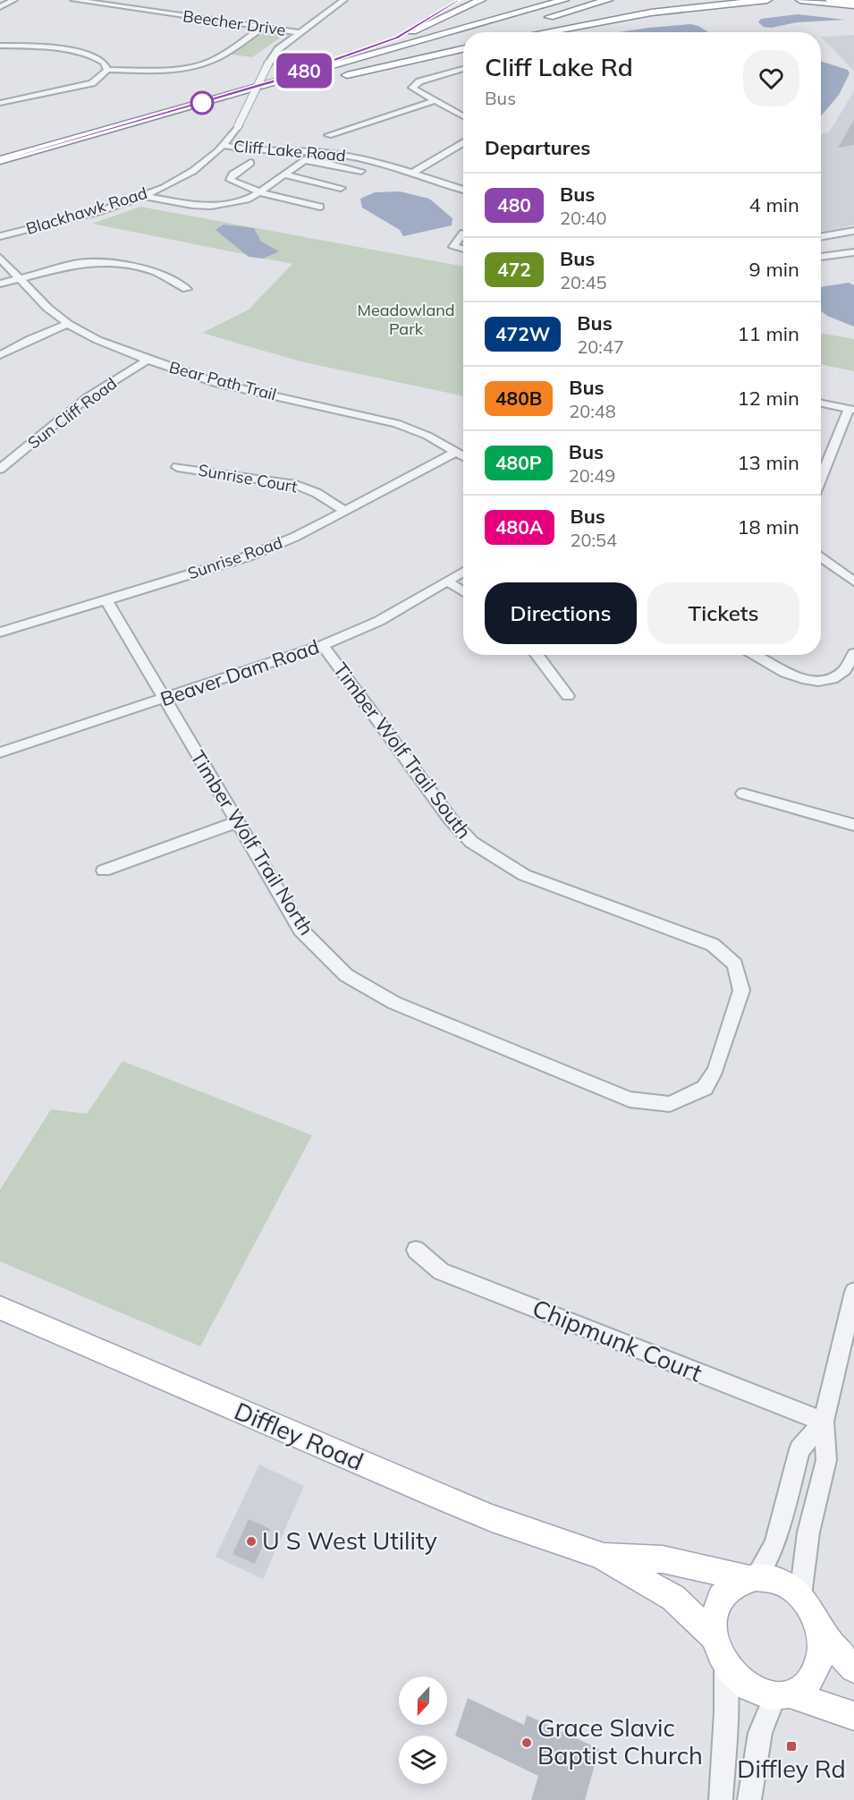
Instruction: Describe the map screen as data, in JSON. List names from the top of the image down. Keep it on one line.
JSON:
{"streets":{"main road":["Diffley Road"],"street":["Beecher Drive","Cliff Lake Road","Blackhawk Road","Bear Path Trail","Sun Cliff Road","Sunrise Court","Sunrise Road","Beaver Dam Road","Timber Wolf Trail South","Timber Wolf Trail North","Chipmunk Court"]},"crossings":[["Beecher Drive","Blackhawk Road"],["Cliff Lake Road","Blackhawk Road"],["Bear Path Trail","Sun Cliff Road"],["Bear Path Trail","Sunrise Road"],["Sunrise Court","Sunrise Road"],["Sunrise Road","Timber Wolf Trail North"],["Beaver Dam Road","Timber Wolf Trail South"],["Beaver Dam Road","Timber Wolf Trail North"],["Timber Wolf Trail South","Timber Wolf Trail North"]],"parks":["Meadowland Park"],"places":{"other":["U S West Utility","Grace Slavic Baptist Church"],"transit":["Diffley Rd"]},"lines":["bus line 480"],"north":"bottom","page":{"on_map":"480","heading":[["Cliff Lake Rd","Bus"],"Departures"],"list":[{"mark":"480","name":"Bus","note":"20:40","value":"4 min"},{"mark":"472","name":"Bus","note":"20:45","value":"9 min"},{"mark":"472W","name":"Bus","note":"20:47","value":"11 min"},{"mark":"480B","name":"Bus","note":"20:48","value":"12 min"},{"mark":"480P","name":"Bus","note":"20:49","value":"13 min"},{"mark":"480A","name":"Bus","note":"20:54","value":"18 min"}],"buttons":["Directions","Tickets"]}}
